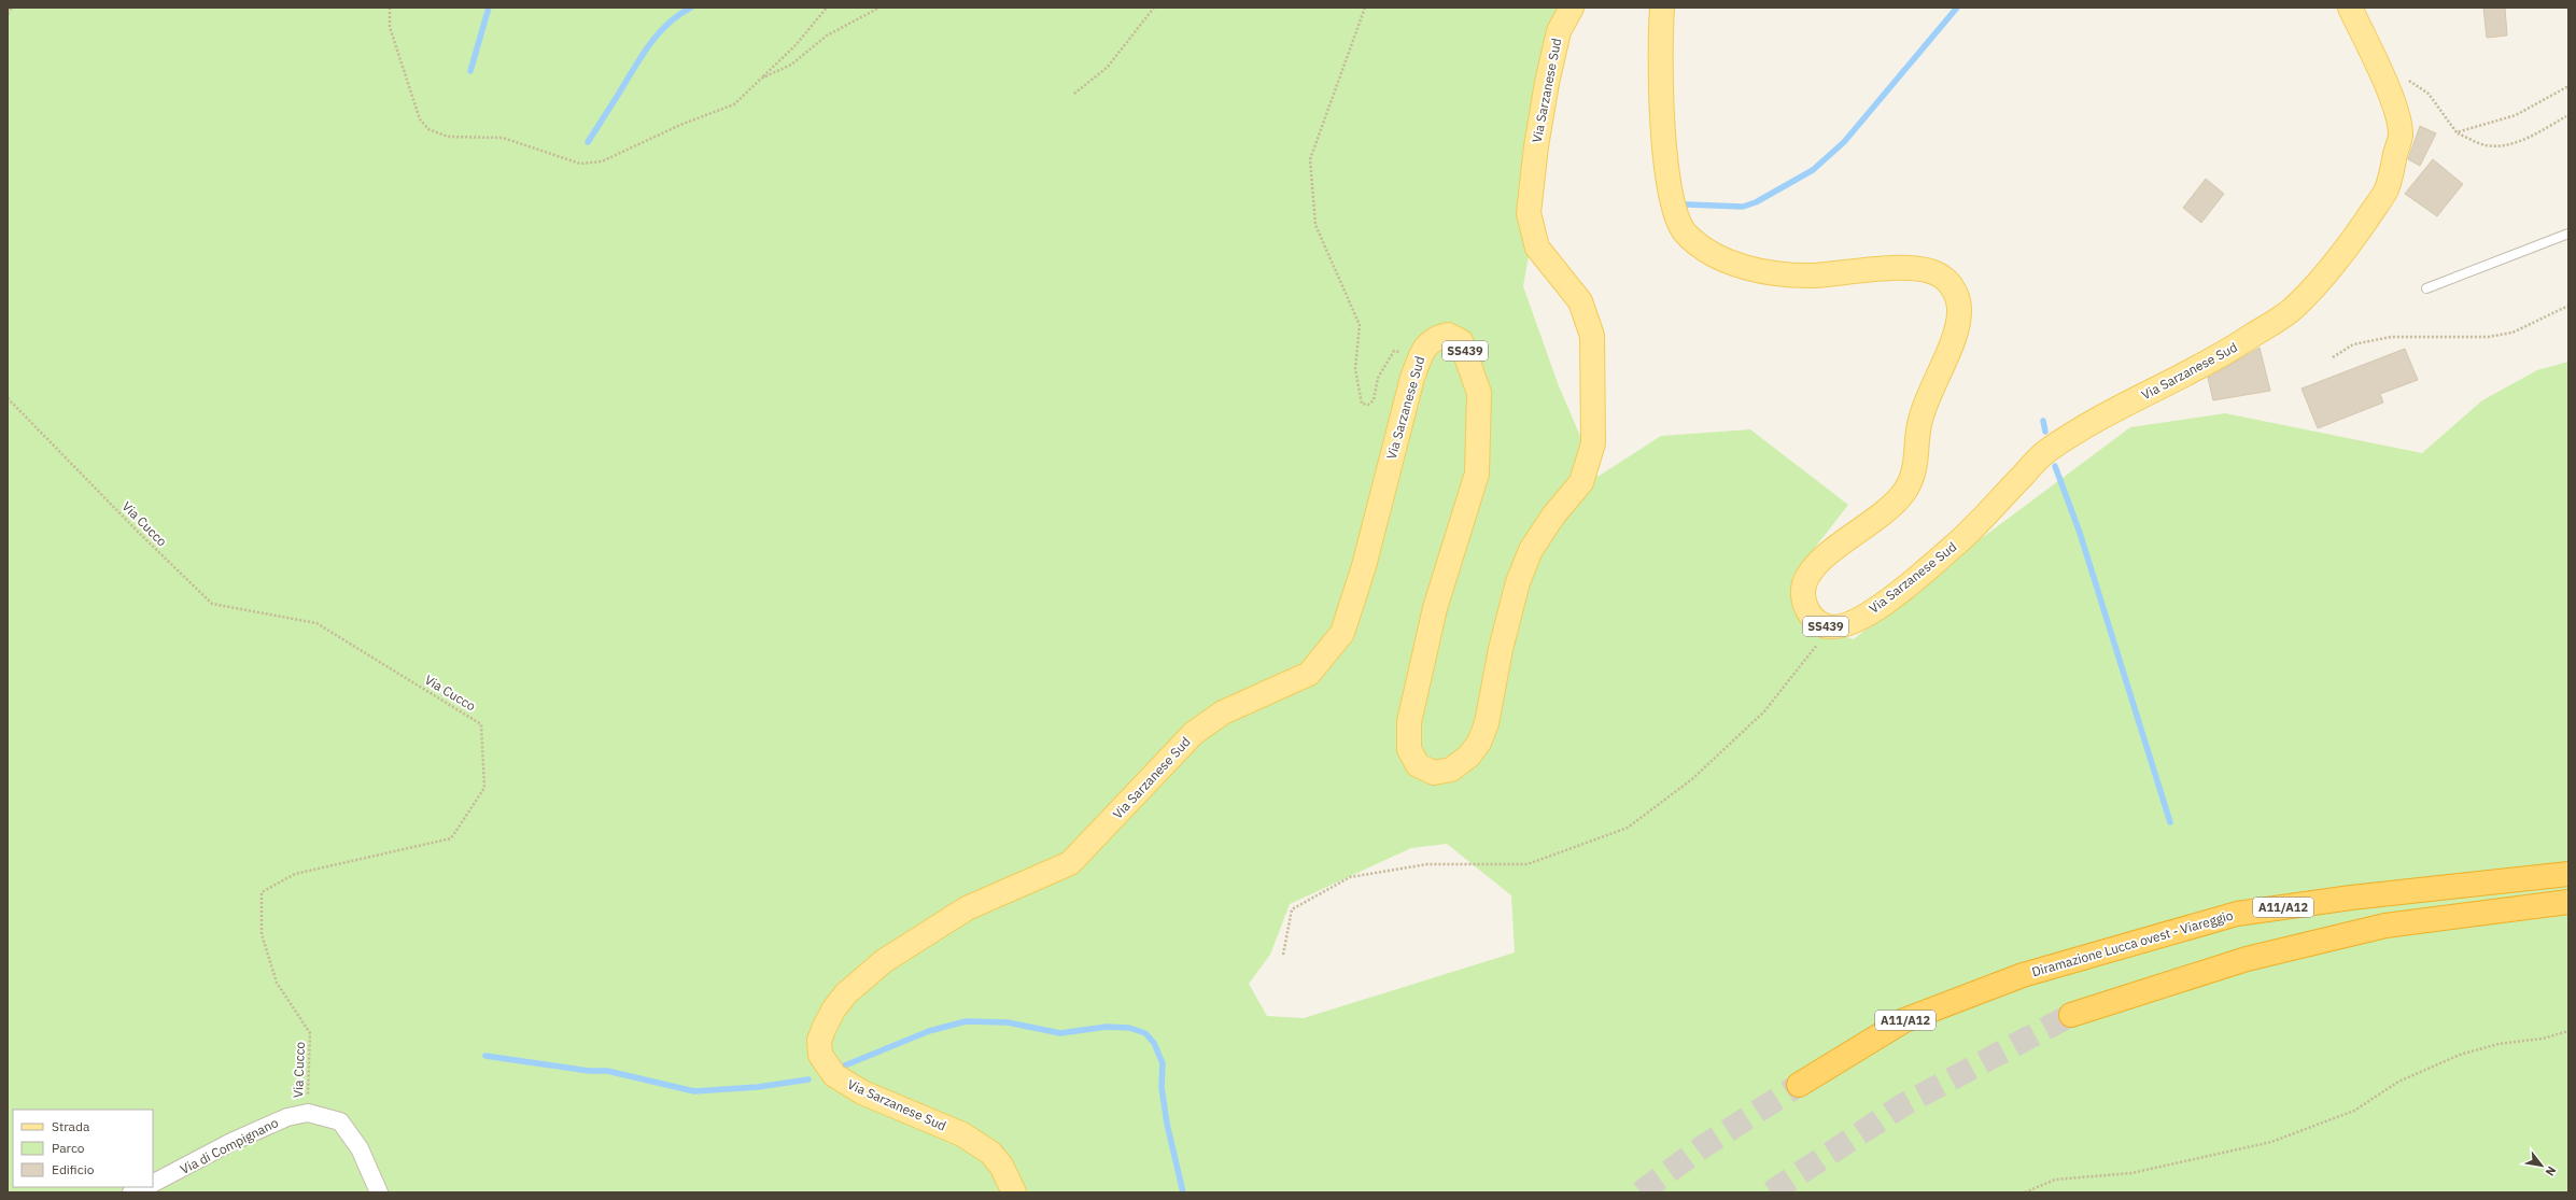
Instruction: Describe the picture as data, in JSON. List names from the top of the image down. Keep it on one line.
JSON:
{"streets":{"highway":["A11/A12","Diramazione Lucca ovest - Viareggio"],"main road":["Via Sarzanese Sud","SS439"],"street":["Via di Compignano"],"path":["Via Cucco"]},"crossings":[["Via Sarzanese Sud","SS439"],["Via Cucco","Via di Compignano"]],"legend":["Strada","Parco","Edificio"],"north":"bottom right"}
